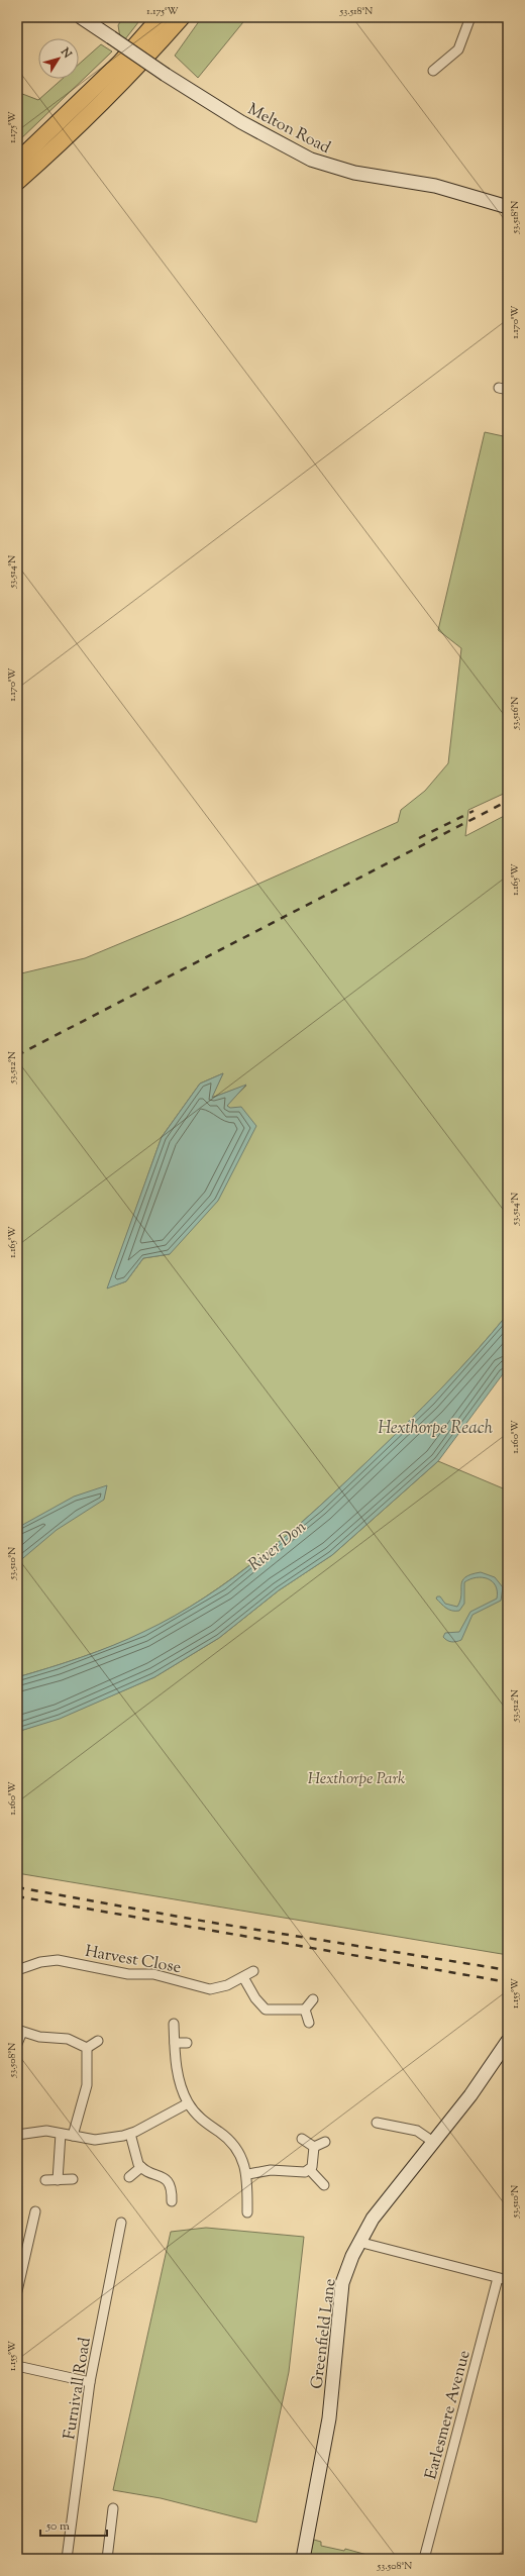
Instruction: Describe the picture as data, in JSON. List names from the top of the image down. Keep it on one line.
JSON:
{"streets":{"street":["Melton Road","Harvest Close","Greenfield Lane","Furnivall Road","Earlesmere Avenue"]},"water":["Hexthorpe Reach","River Don"],"parks":["Hexthorpe Park"],"scale_bar":"50 m","north":"top right","coordinates":["1.175°W","53.518°N","1.170°W","53.514°N","53.516°N","1.165°W","53.512°N","1.160°W","53.510°N","1.155°W","53.508°N"]}
